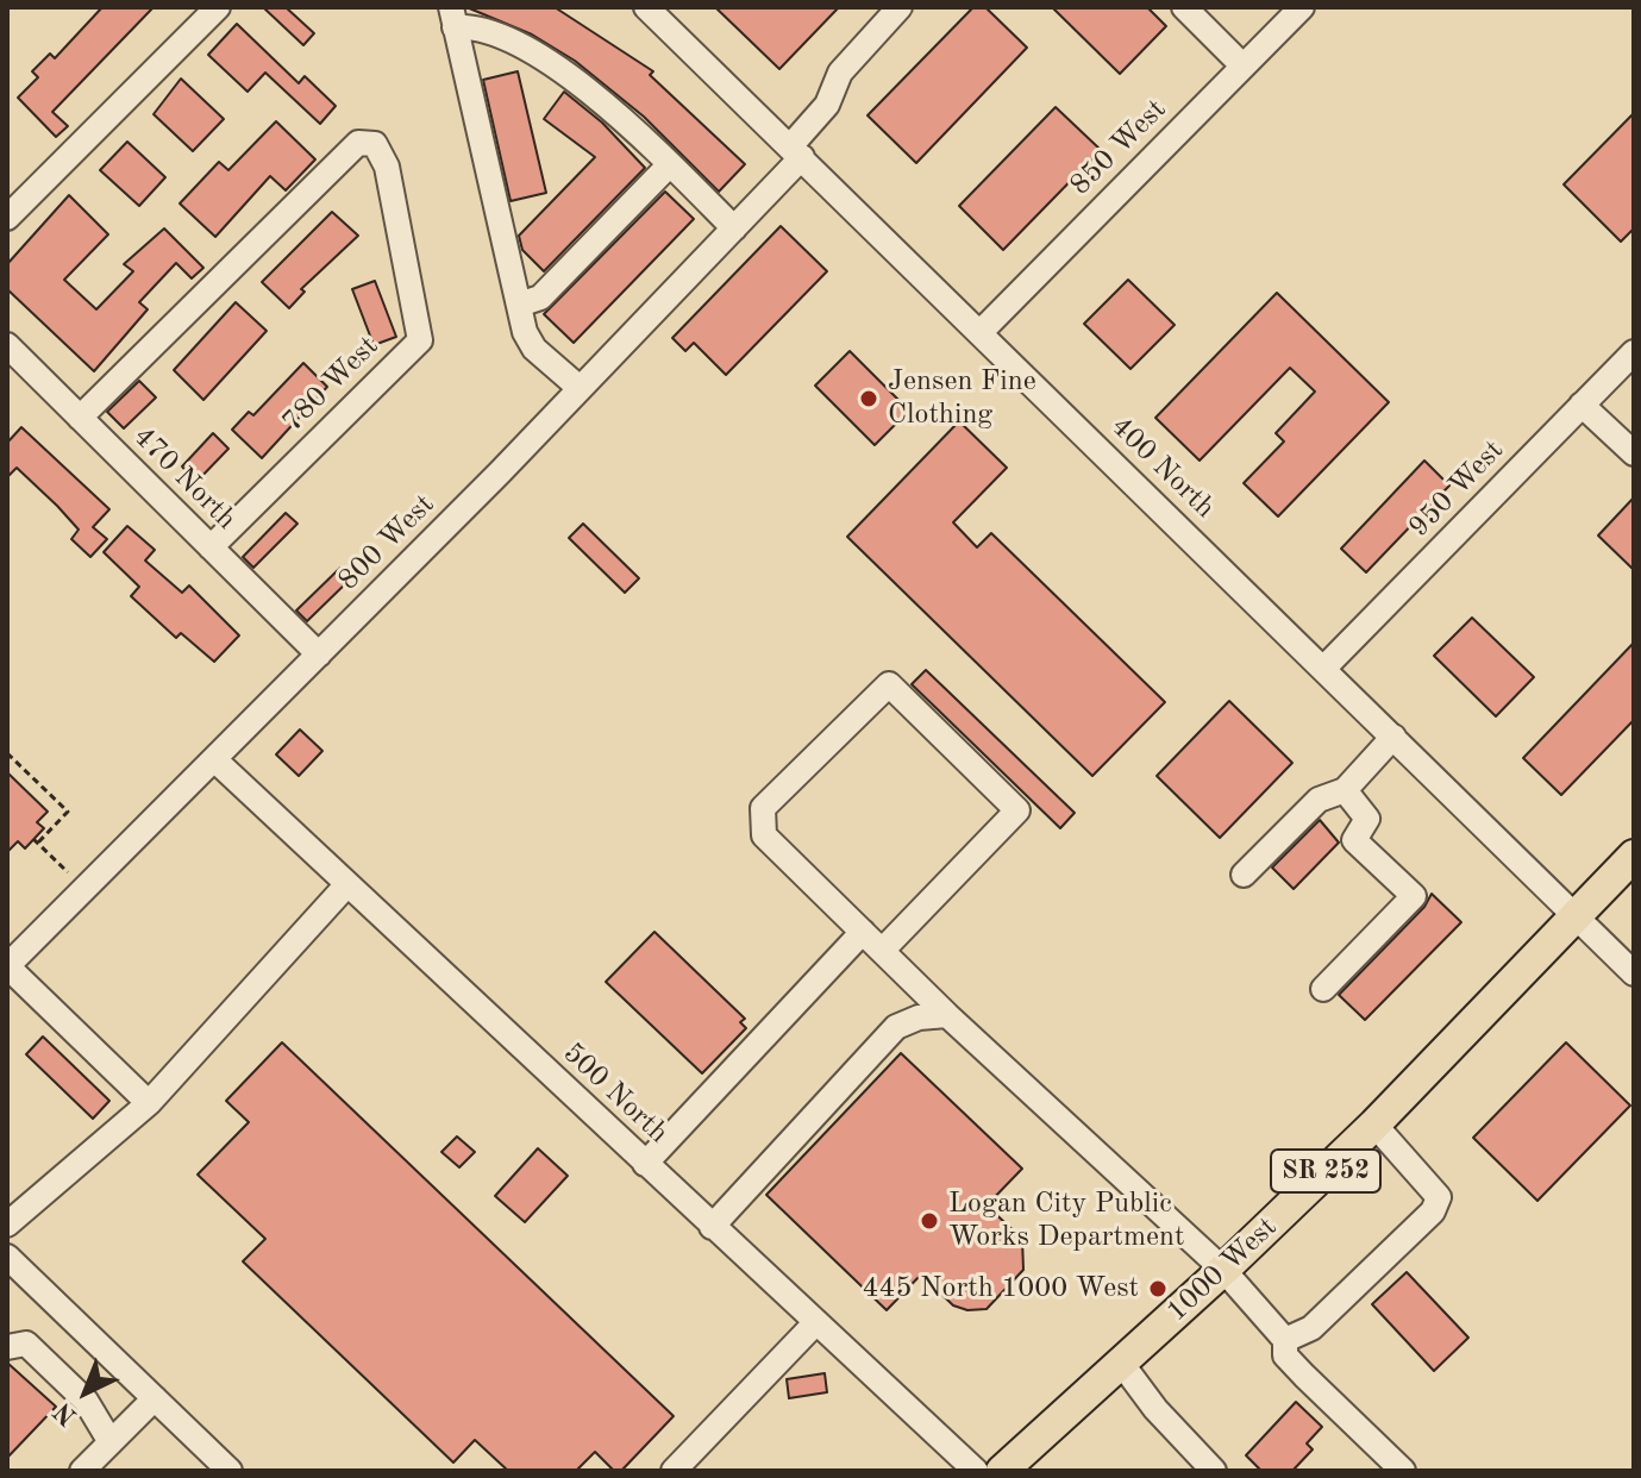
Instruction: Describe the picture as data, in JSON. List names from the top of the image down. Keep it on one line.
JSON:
{"streets":{"main road":["SR 252","1000 West"],"street":["850 West","780 West","400 North","470 North","950 West","800 West","500 North"]},"crossings":[["850 West","400 North"],["780 West","470 North"],["400 North","950 West"],["400 North","800 West"],["400 North","1000 West"],["470 North","800 West"],["800 West","500 North"]],"places":["Jensen Fine Clothing","Logan City Public Works Department","445 North 1000 West"],"north":"bottom left"}
